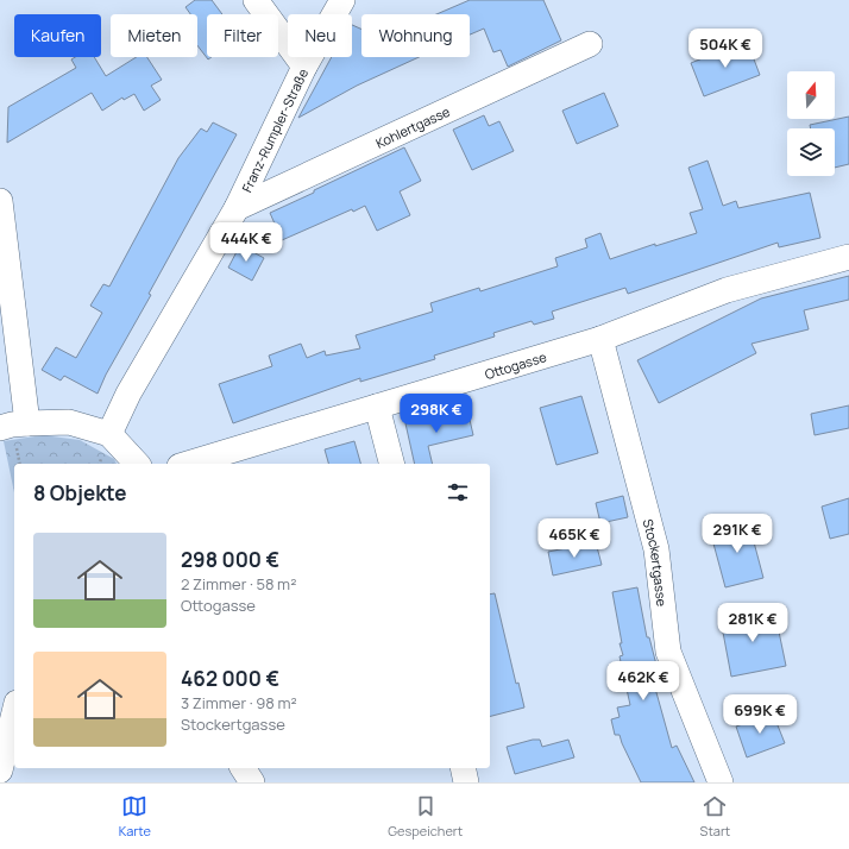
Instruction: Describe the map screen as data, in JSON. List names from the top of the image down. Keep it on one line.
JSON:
{"streets":{"street":["Kohlertgasse","Franz-Rumpler-Straße","Ottogasse","Stockertgasse"]},"crossings":[["Kohlertgasse","Franz-Rumpler-Straße"],["Ottogasse","Stockertgasse"]],"north":"top","page":{"chip":["Kaufen","Mieten","Filter","Neu","Wohnung"],"price":["504K €","444K €","298K €","291K €","465K €","281K €","462K €","699K €"],"heading":"8 Objekte","list":[{"name":"298 000 €","note":"2 Zimmer · 58 m² · Ottogasse"},{"name":"462 000 €","note":"3 Zimmer · 98 m² · Stockertgasse"}],"tabs":["Karte","Gespeichert","Start"]}}
